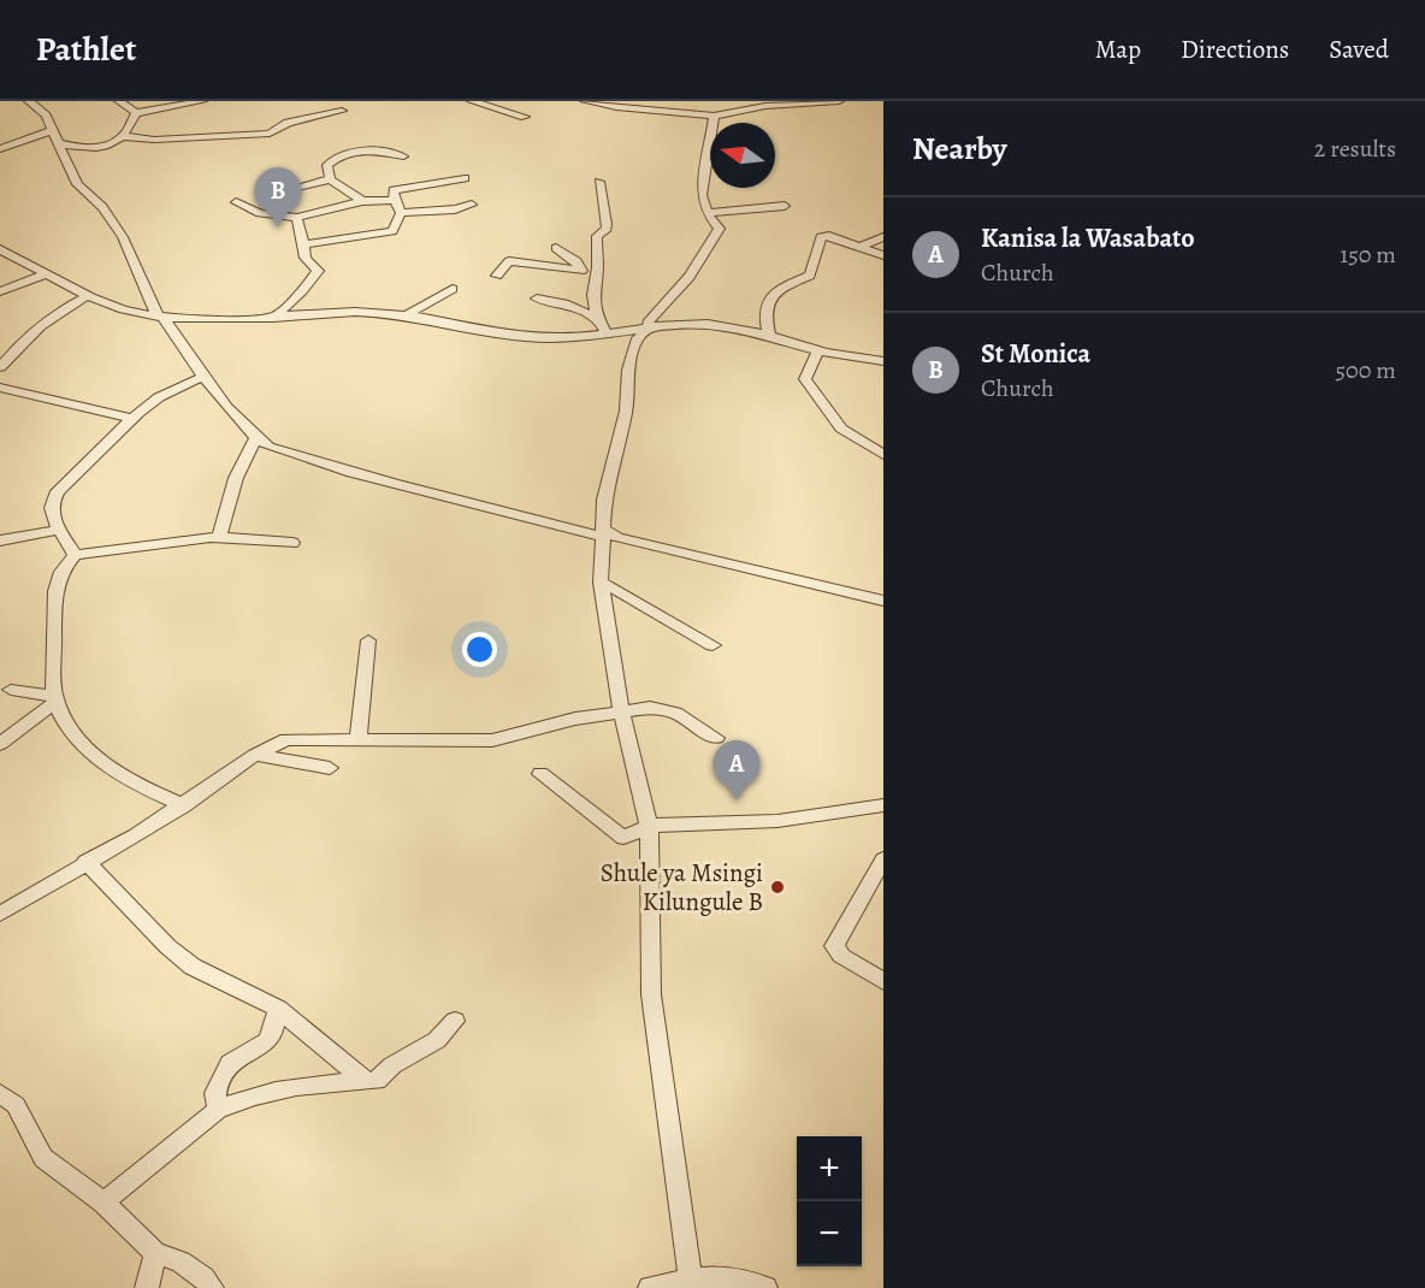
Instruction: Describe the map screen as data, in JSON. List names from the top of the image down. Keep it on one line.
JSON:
{"places":["Shule ya Msingi Kilungule B"],"north":"left","page":{"header":"Pathlet","nav":["Map","Directions","Saved"],"heading":["Nearby","2 results"],"pins":["B","A"],"list":[{"mark":"A","name":"Kanisa la Wasabato","note":"Church","value":"150 m"},{"mark":"B","name":"St Monica","note":"Church","value":"500 m"}],"map_buttons":["+","−"]}}
